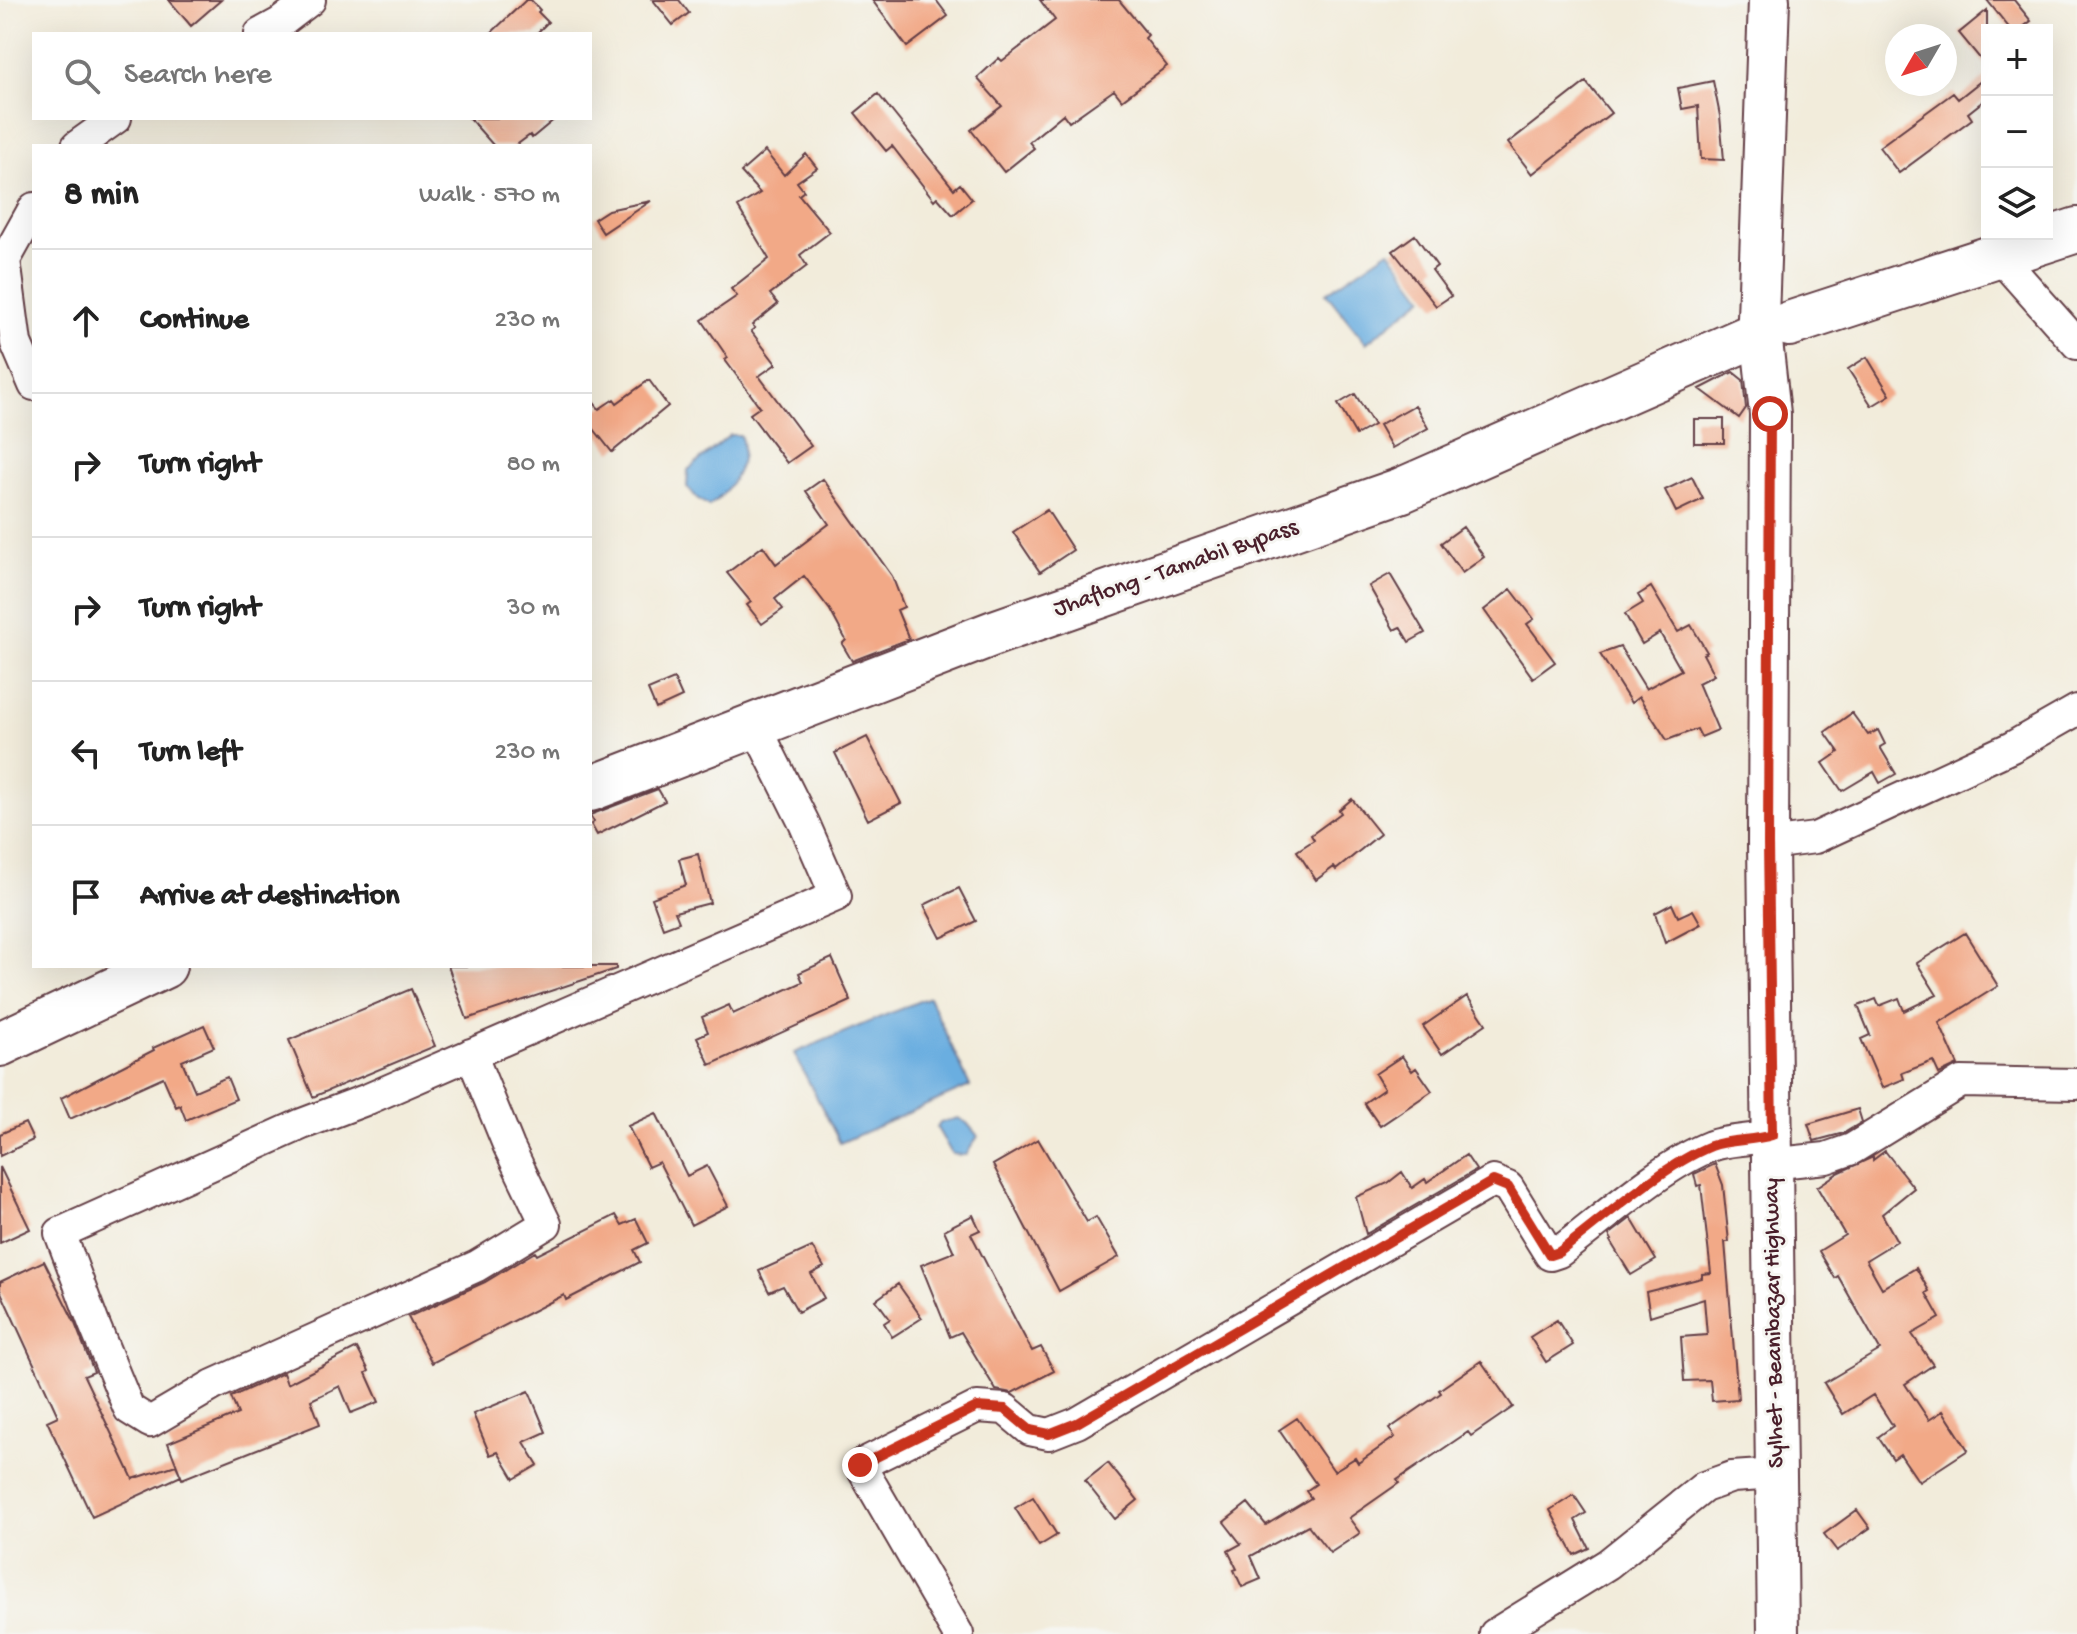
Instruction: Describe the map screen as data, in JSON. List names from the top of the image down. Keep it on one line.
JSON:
{"streets":{"highway":["Jhaflong - Tamabil Bypass"],"main road":["Sylhet - Beanibazar Highway"]},"crossings":[["Jhaflong - Tamabil Bypass","Sylhet - Beanibazar Highway"]],"north":"bottom left","page":{"map_buttons":["+","−"],"search":"Search here","heading":["8 min","Walk · 570 m"],"list":[["Continue","230 m"],["Turn right","80 m"],["Turn right","30 m"],["Turn left","230 m"],"Arrive at destination"]}}
